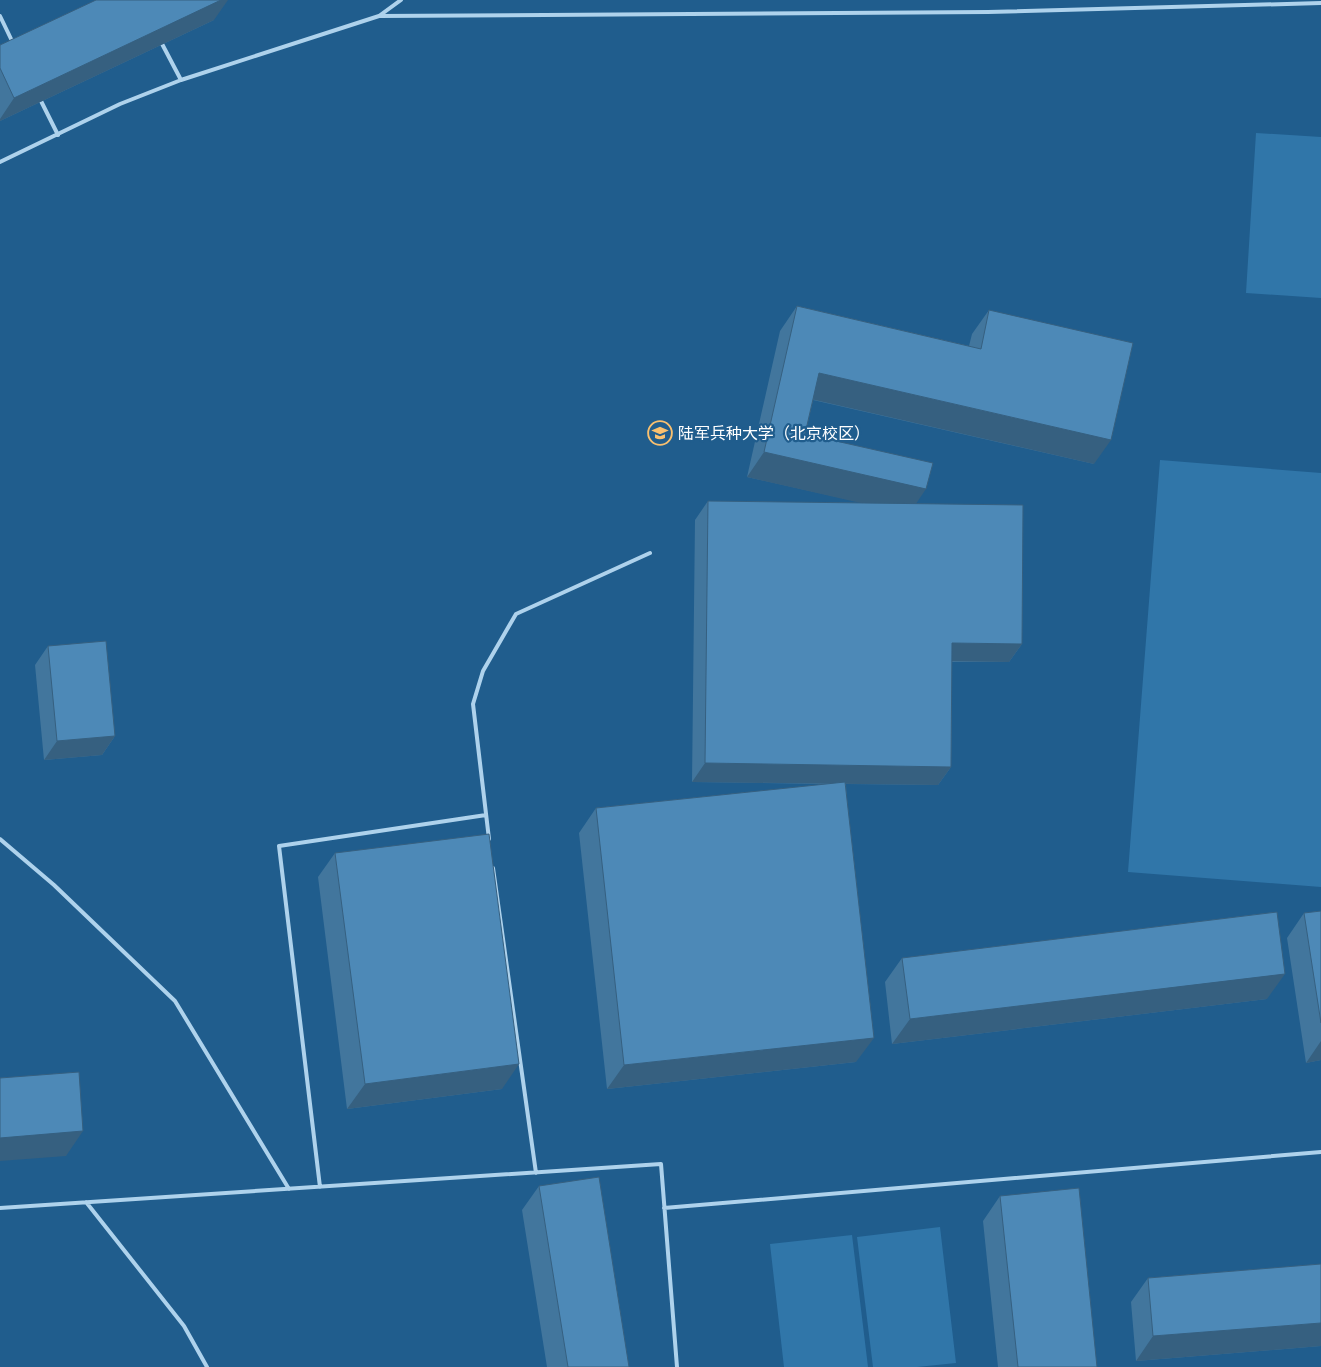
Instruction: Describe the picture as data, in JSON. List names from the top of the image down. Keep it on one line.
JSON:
{"places":{"school or university":["陆军兵种大学（北京校区）"]}}
